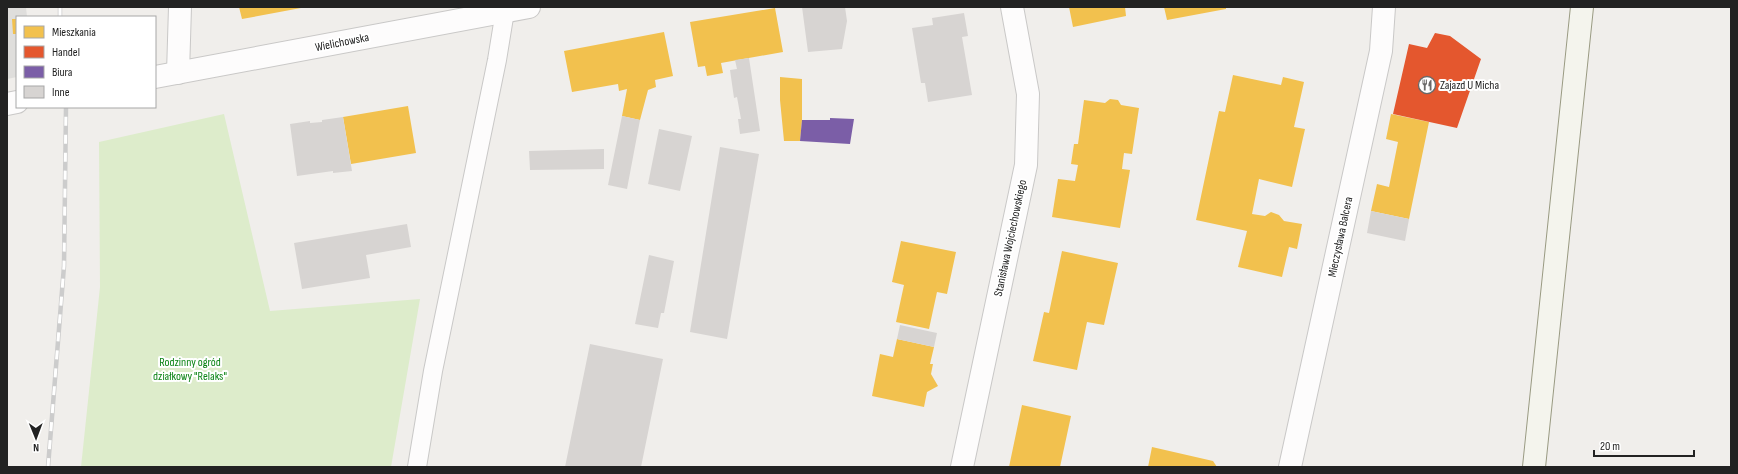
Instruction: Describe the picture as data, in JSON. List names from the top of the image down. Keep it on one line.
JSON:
{"streets":{"street":["Wielichowska","Mieczysława Balcera","Stanisława Wojciechowskiego"]},"parks":["Rodzinny ogród działkowy \"Relaks\""],"places":{"restaurant":["Zajazd U Micha"]},"legend":["Mieszkania","Handel","Biura","Inne"],"scale_bar":"20 m","north":"bottom"}
